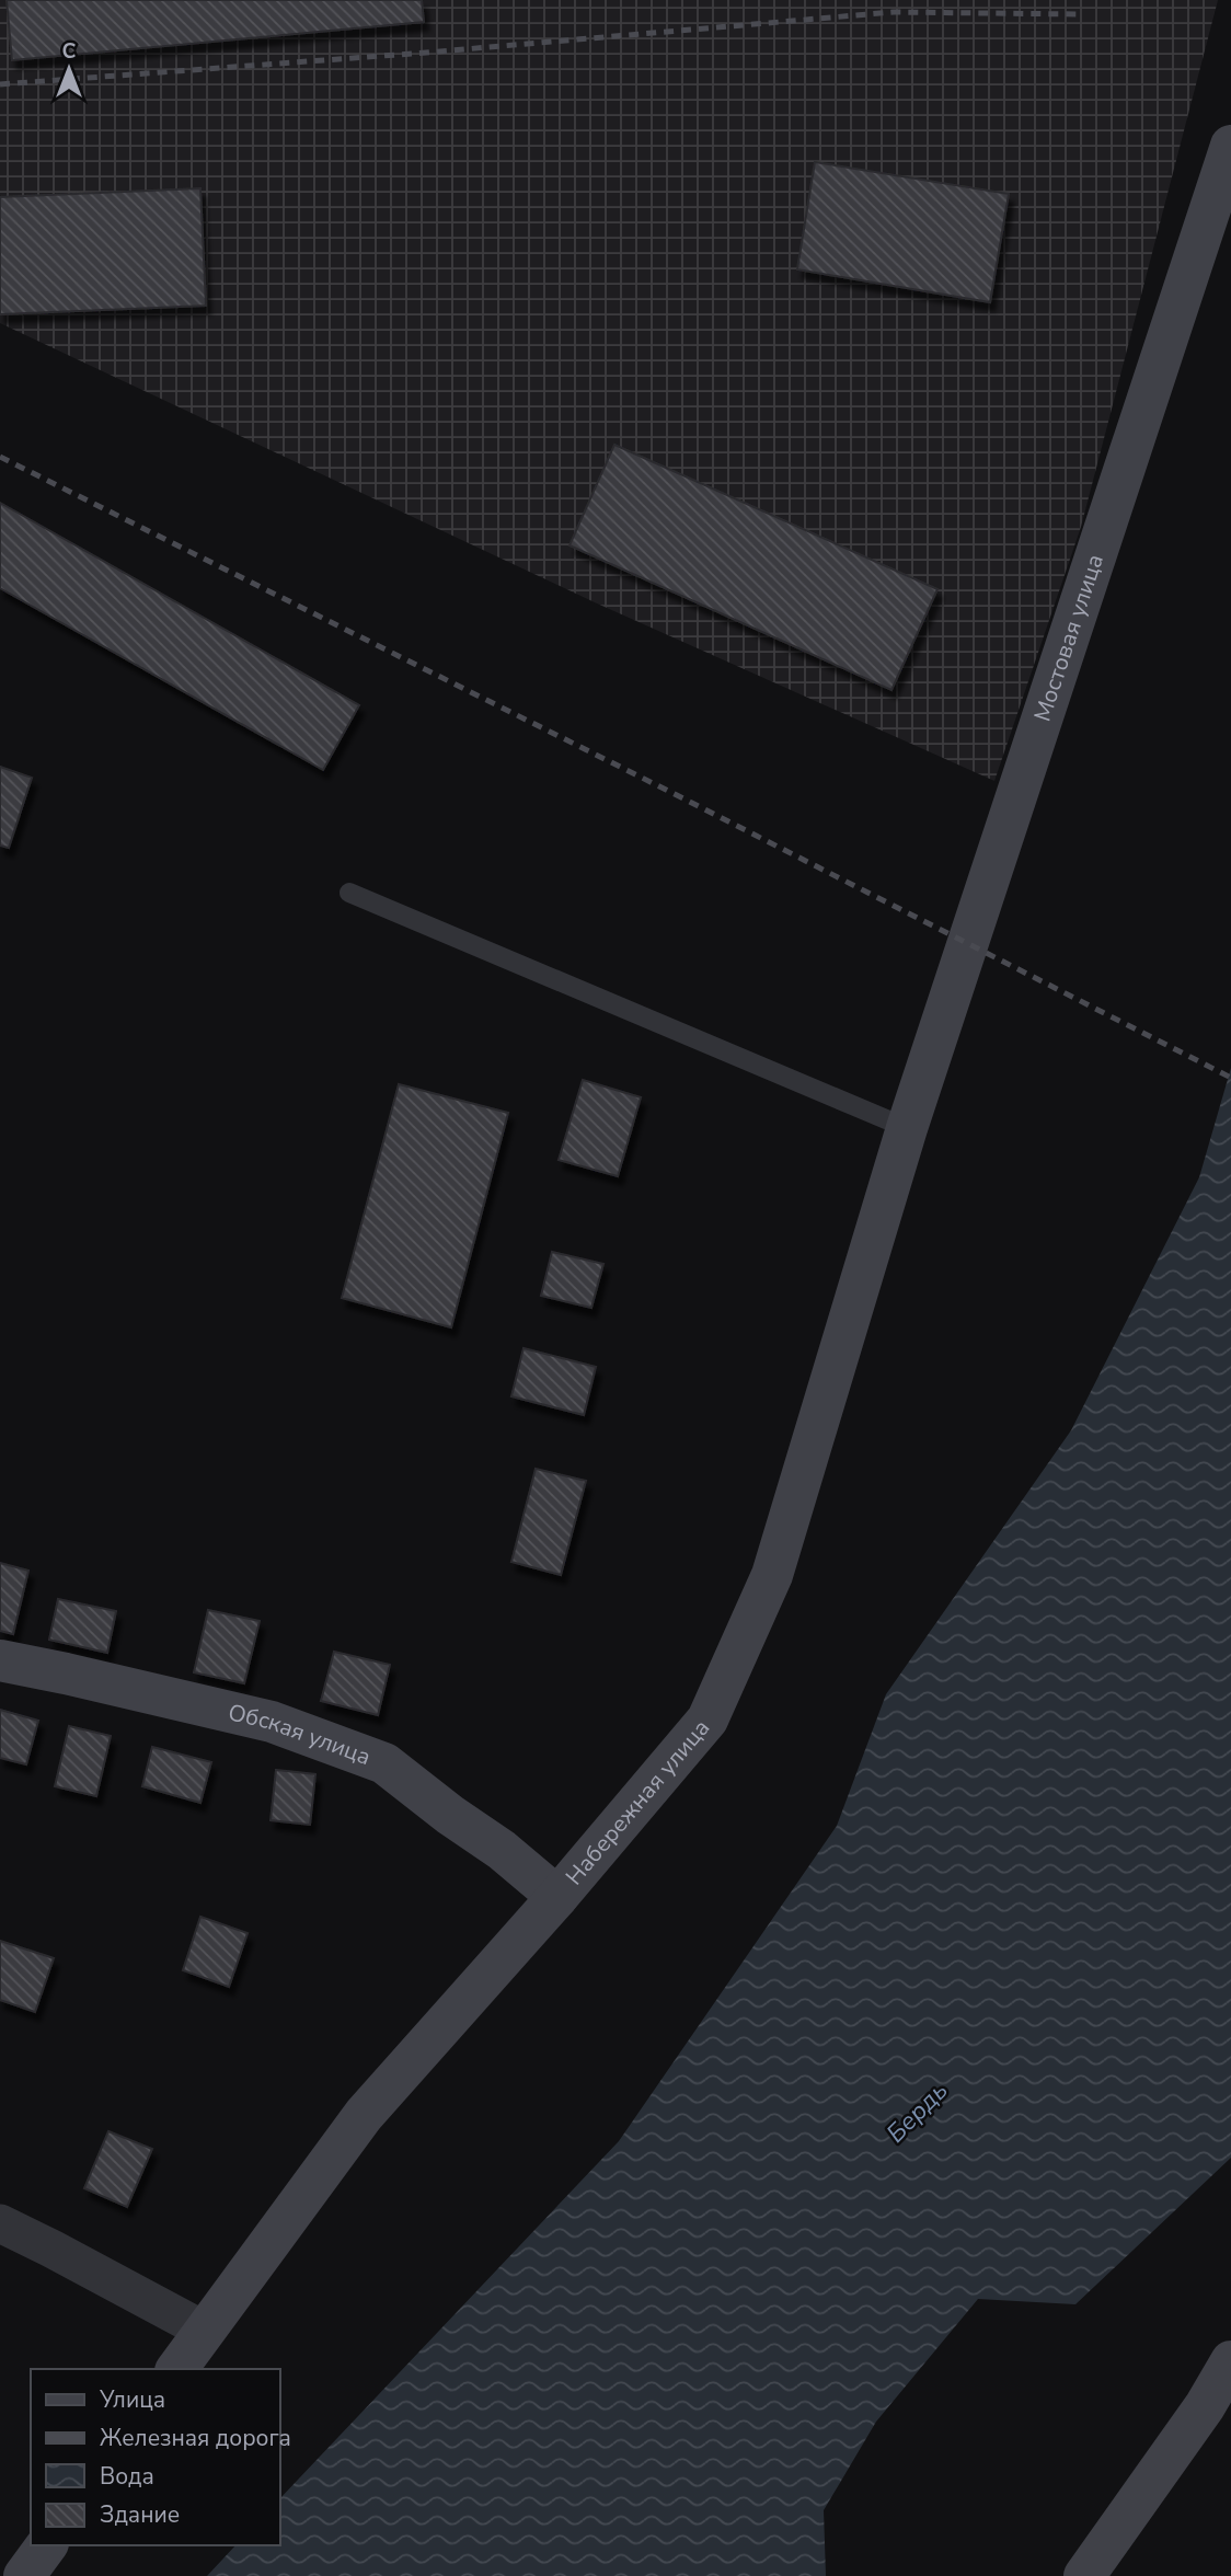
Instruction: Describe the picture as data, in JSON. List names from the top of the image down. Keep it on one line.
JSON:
{"streets":{"street":["Мостовая улица","Обская улица","Набережная улица"]},"crossings":[["Мостовая улица","Набережная улица"],["Обская улица","Набережная улица"]],"water":["Бердь"],"legend":["Улица","Железная дорога","Вода","Здание"],"north":"top"}
